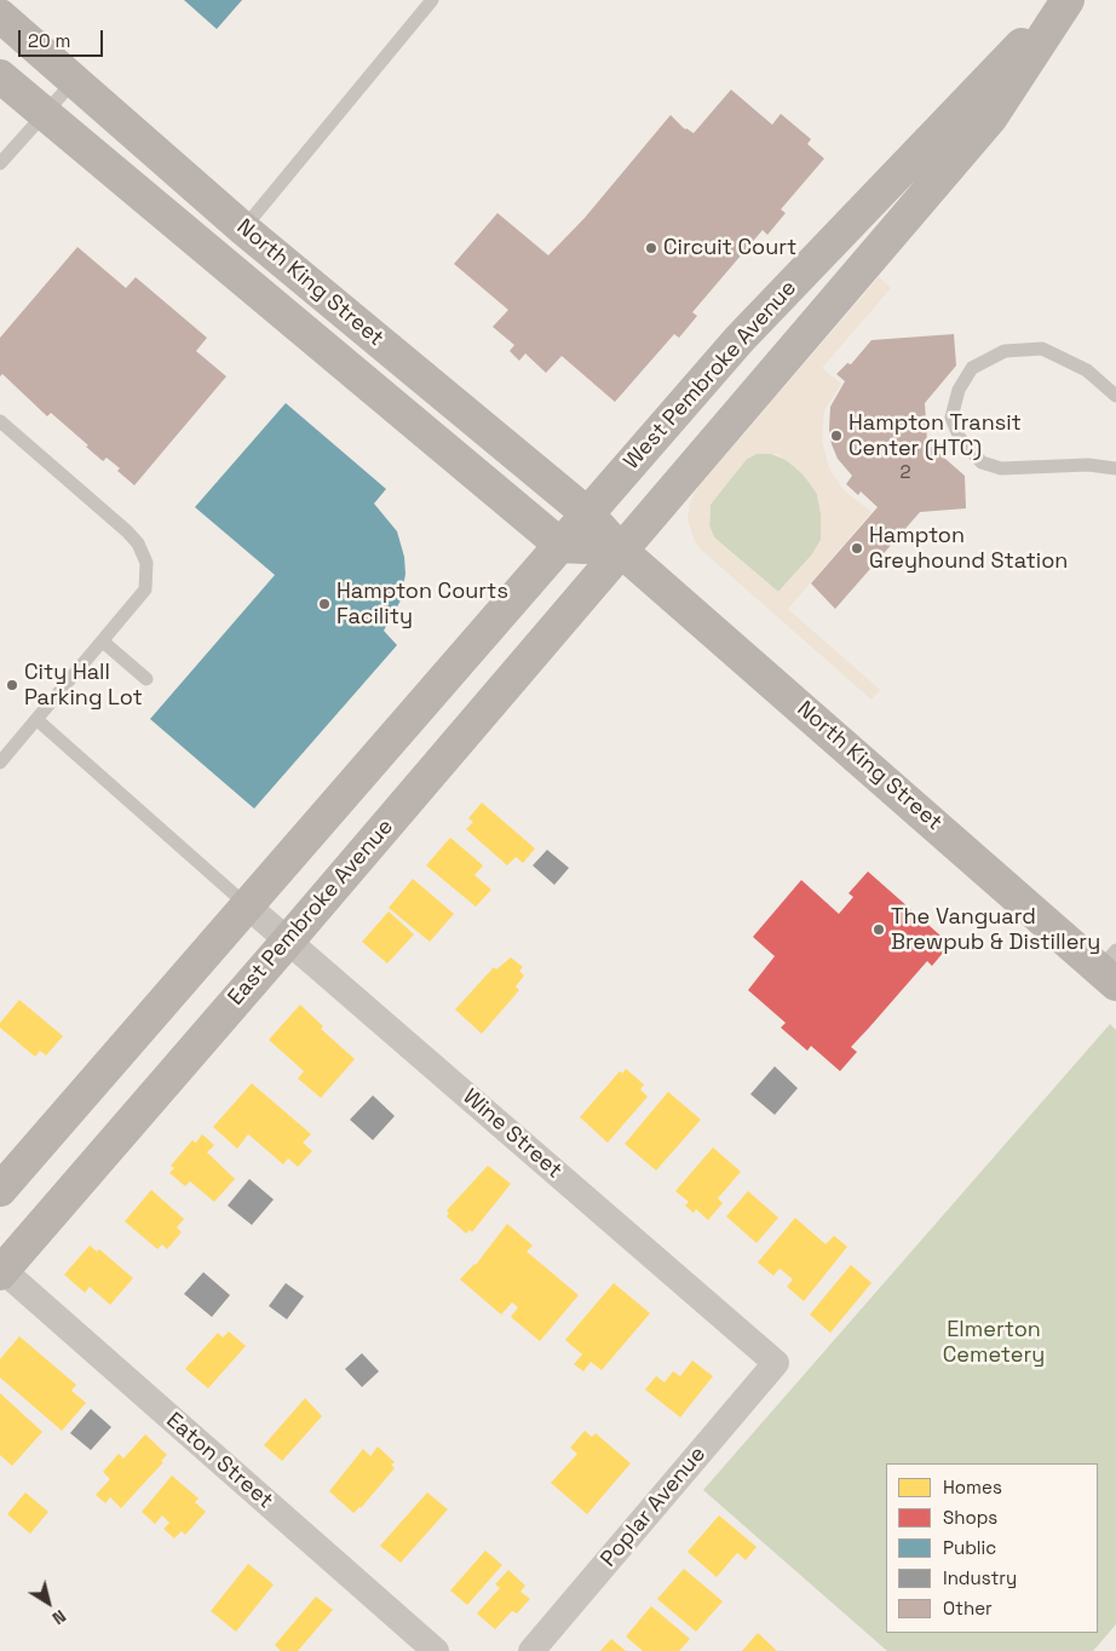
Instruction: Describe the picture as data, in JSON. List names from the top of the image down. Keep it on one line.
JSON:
{"streets":{"main road":["North King Street","West Pembroke Avenue","East Pembroke Avenue"],"street":["Wine Street","Eaton Street","Poplar Avenue"]},"crossings":[["North King Street","West Pembroke Avenue"],["North King Street","East Pembroke Avenue"],["West Pembroke Avenue","East Pembroke Avenue"],["East Pembroke Avenue","Wine Street"],["East Pembroke Avenue","Eaton Street"],["Wine Street","Poplar Avenue"]],"parks":["Elmerton Cemetery"],"places":["Circuit Court","Hampton Transit Center (HTC)","Hampton Greyhound Station","Hampton Courts Facility","City Hall Parking Lot","The Vanguard Brewpub & Distillery"],"house_numbers":["2"],"legend":["Homes","Shops","Public","Industry","Other"],"scale_bar":"20 m","north":"bottom right"}
